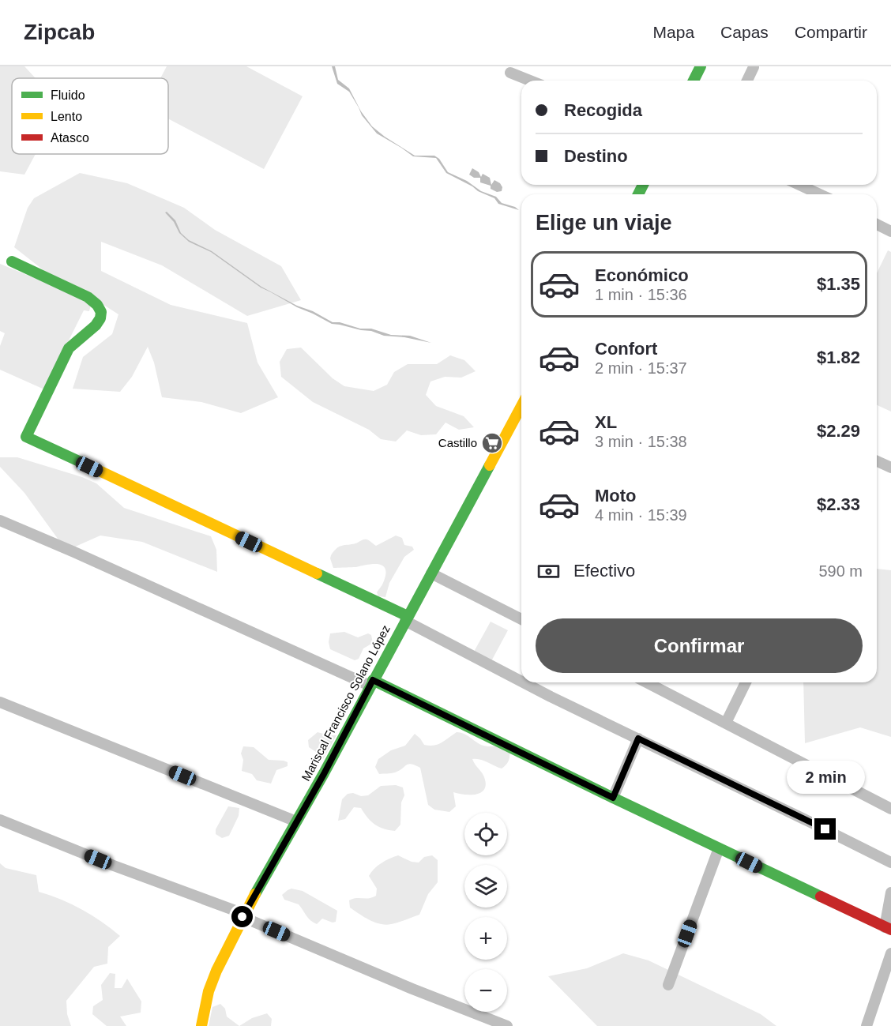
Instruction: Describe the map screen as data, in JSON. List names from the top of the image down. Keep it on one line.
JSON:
{"streets":{"street":["Mariscal Francisco Solano López"]},"places":{"supermarket":["Castillo"]},"legend":["Fluido","Lento","Atasco"],"page":{"header":"Zipcab","nav":["Mapa","Capas","Compartir"],"banner":["Recogida","Destino"],"heading":"Elige un viaje","list":[{"name":"Económico","note":"1 min · 15:36","value":"$1.35"},{"name":"Confort","note":"2 min · 15:37","value":"$1.82"},{"name":"XL","note":"3 min · 15:38","value":"$2.29"},{"name":"Moto","note":"4 min · 15:39","value":"$2.33"}],"pay":["Efectivo","590 m"],"buttons":"Confirmar","bubble":"2 min","map_buttons":["+","−"]}}
